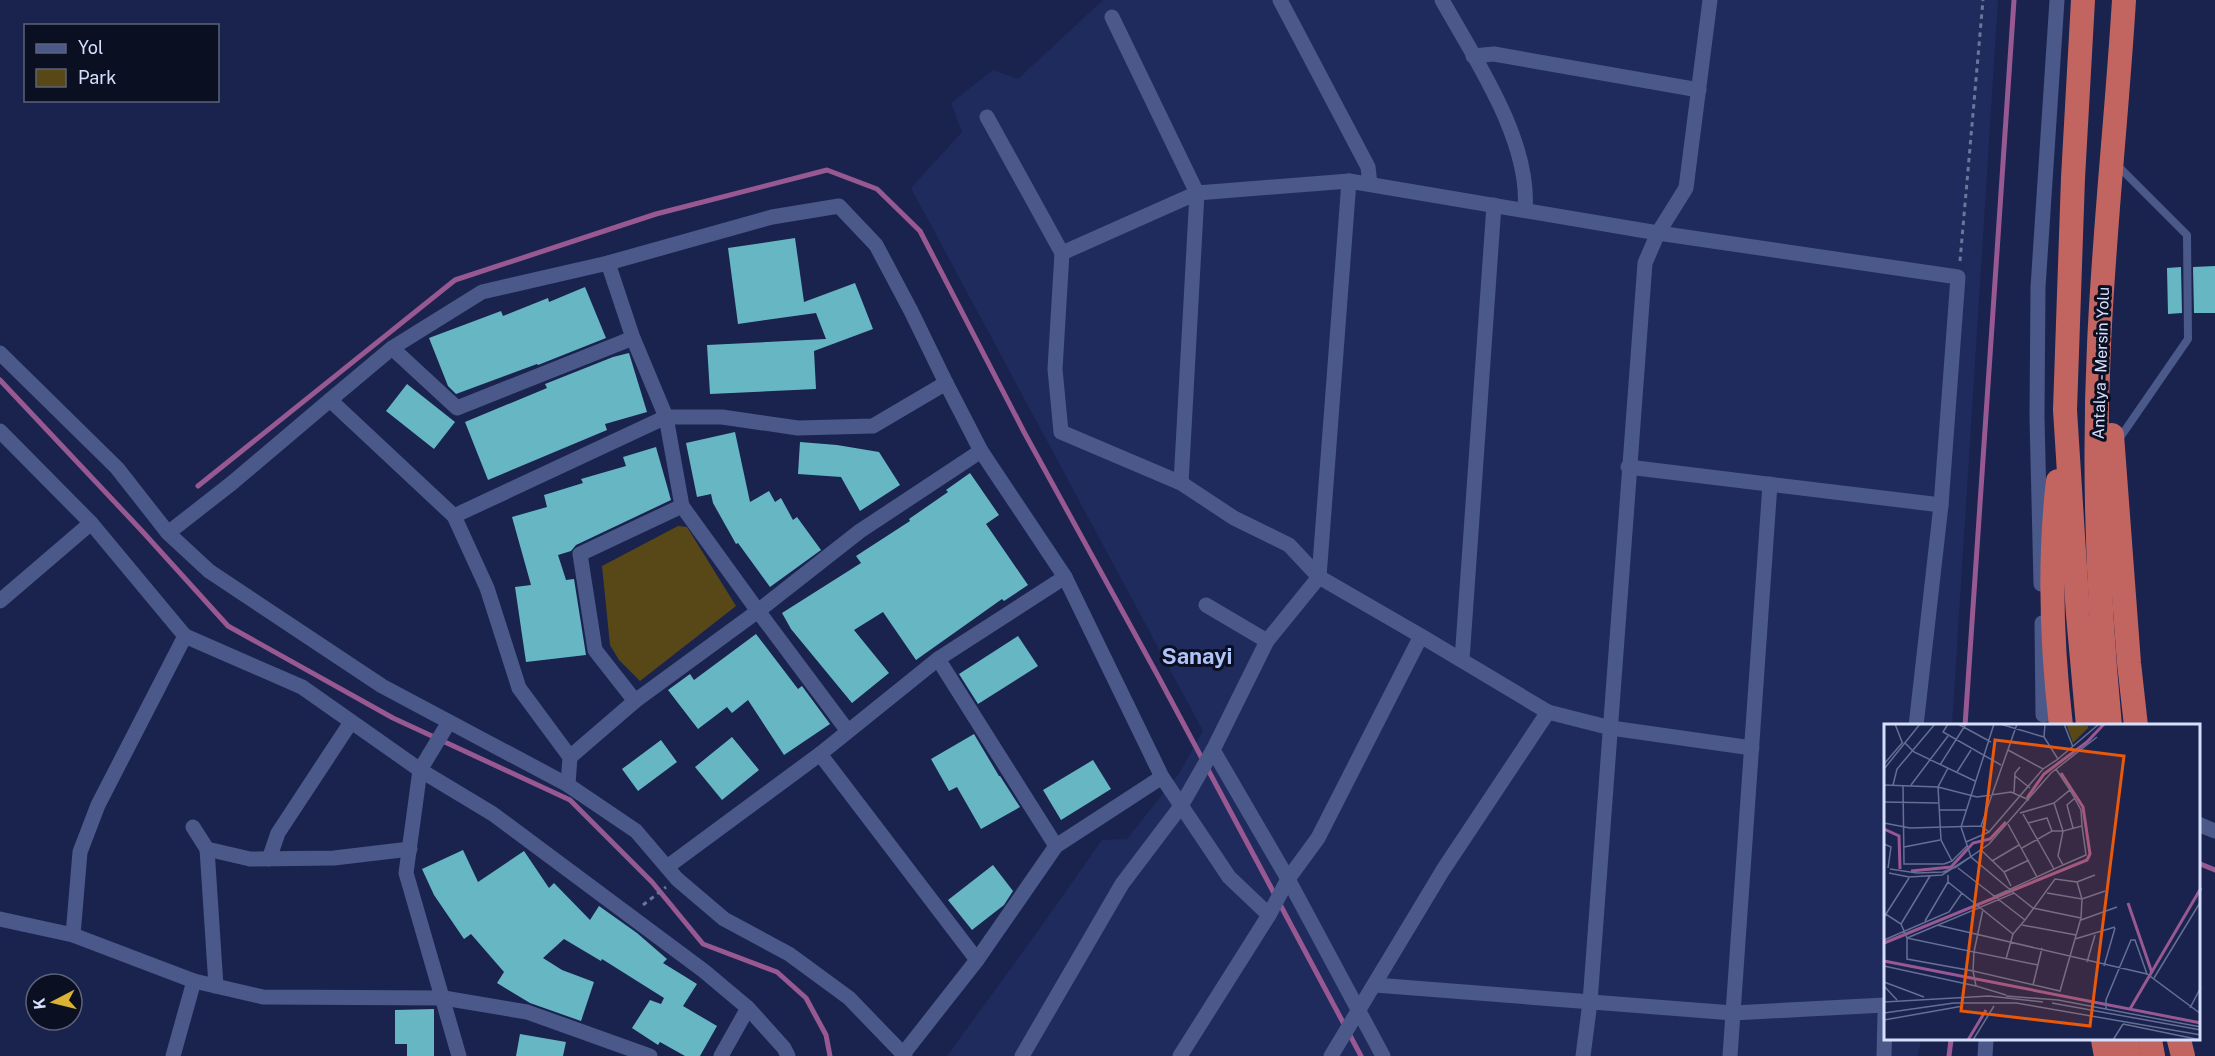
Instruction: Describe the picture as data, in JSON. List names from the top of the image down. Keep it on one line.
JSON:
{"streets":{"highway":["Antalya - Mersin Yolu"]},"districts":["Sanayi"],"legend":["Yol","Park"],"north":"left"}
